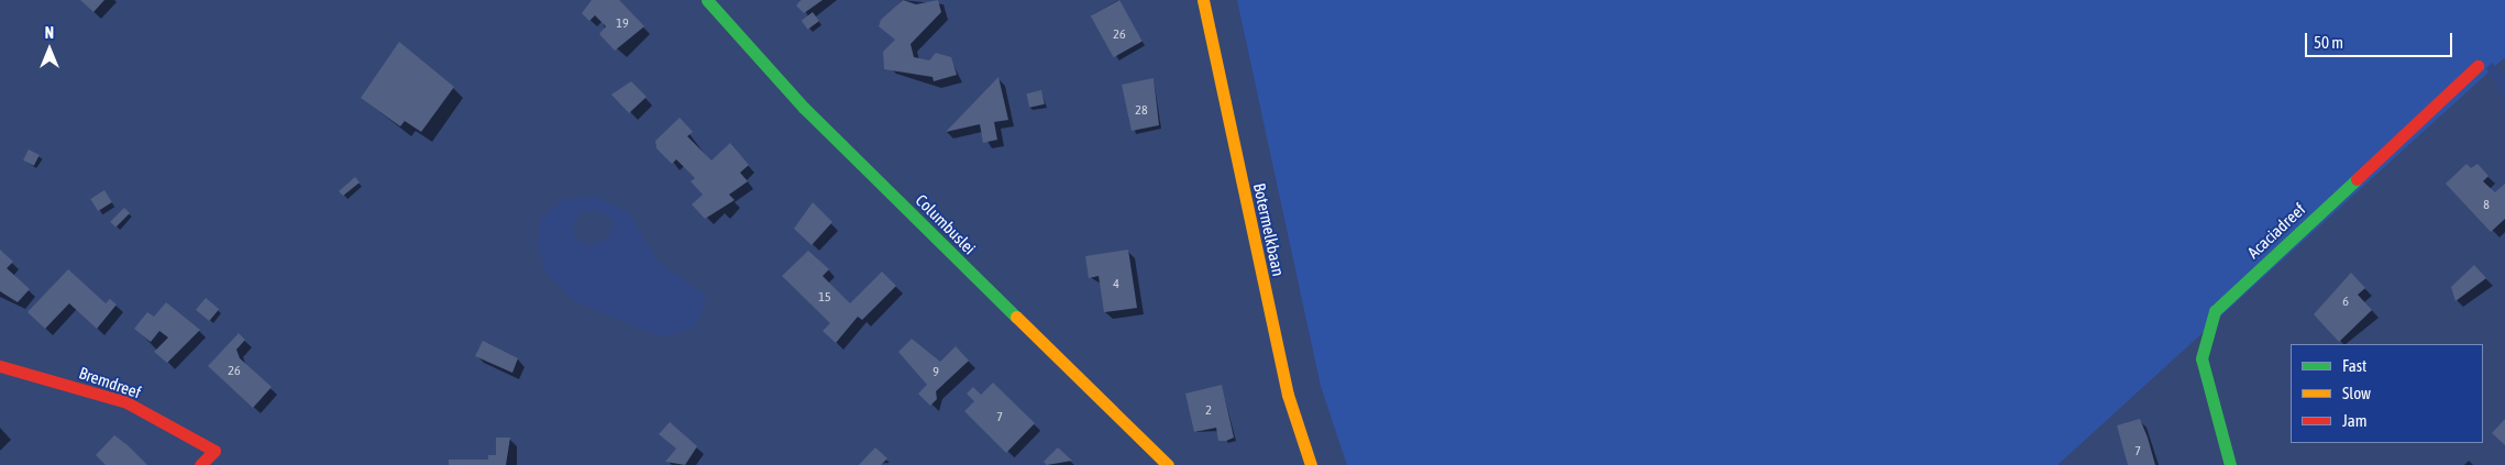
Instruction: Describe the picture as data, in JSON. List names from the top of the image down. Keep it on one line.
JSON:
{"streets":{"street":["Columbuslei","Botermelkbaan","Acaciadreef","Bremdreef"]},"house_numbers":["19","26","28","8","4","15","6","26","9","2","7","7"],"legend":["Fast","Slow","Jam"],"scale_bar":"50 m","north":"top"}
